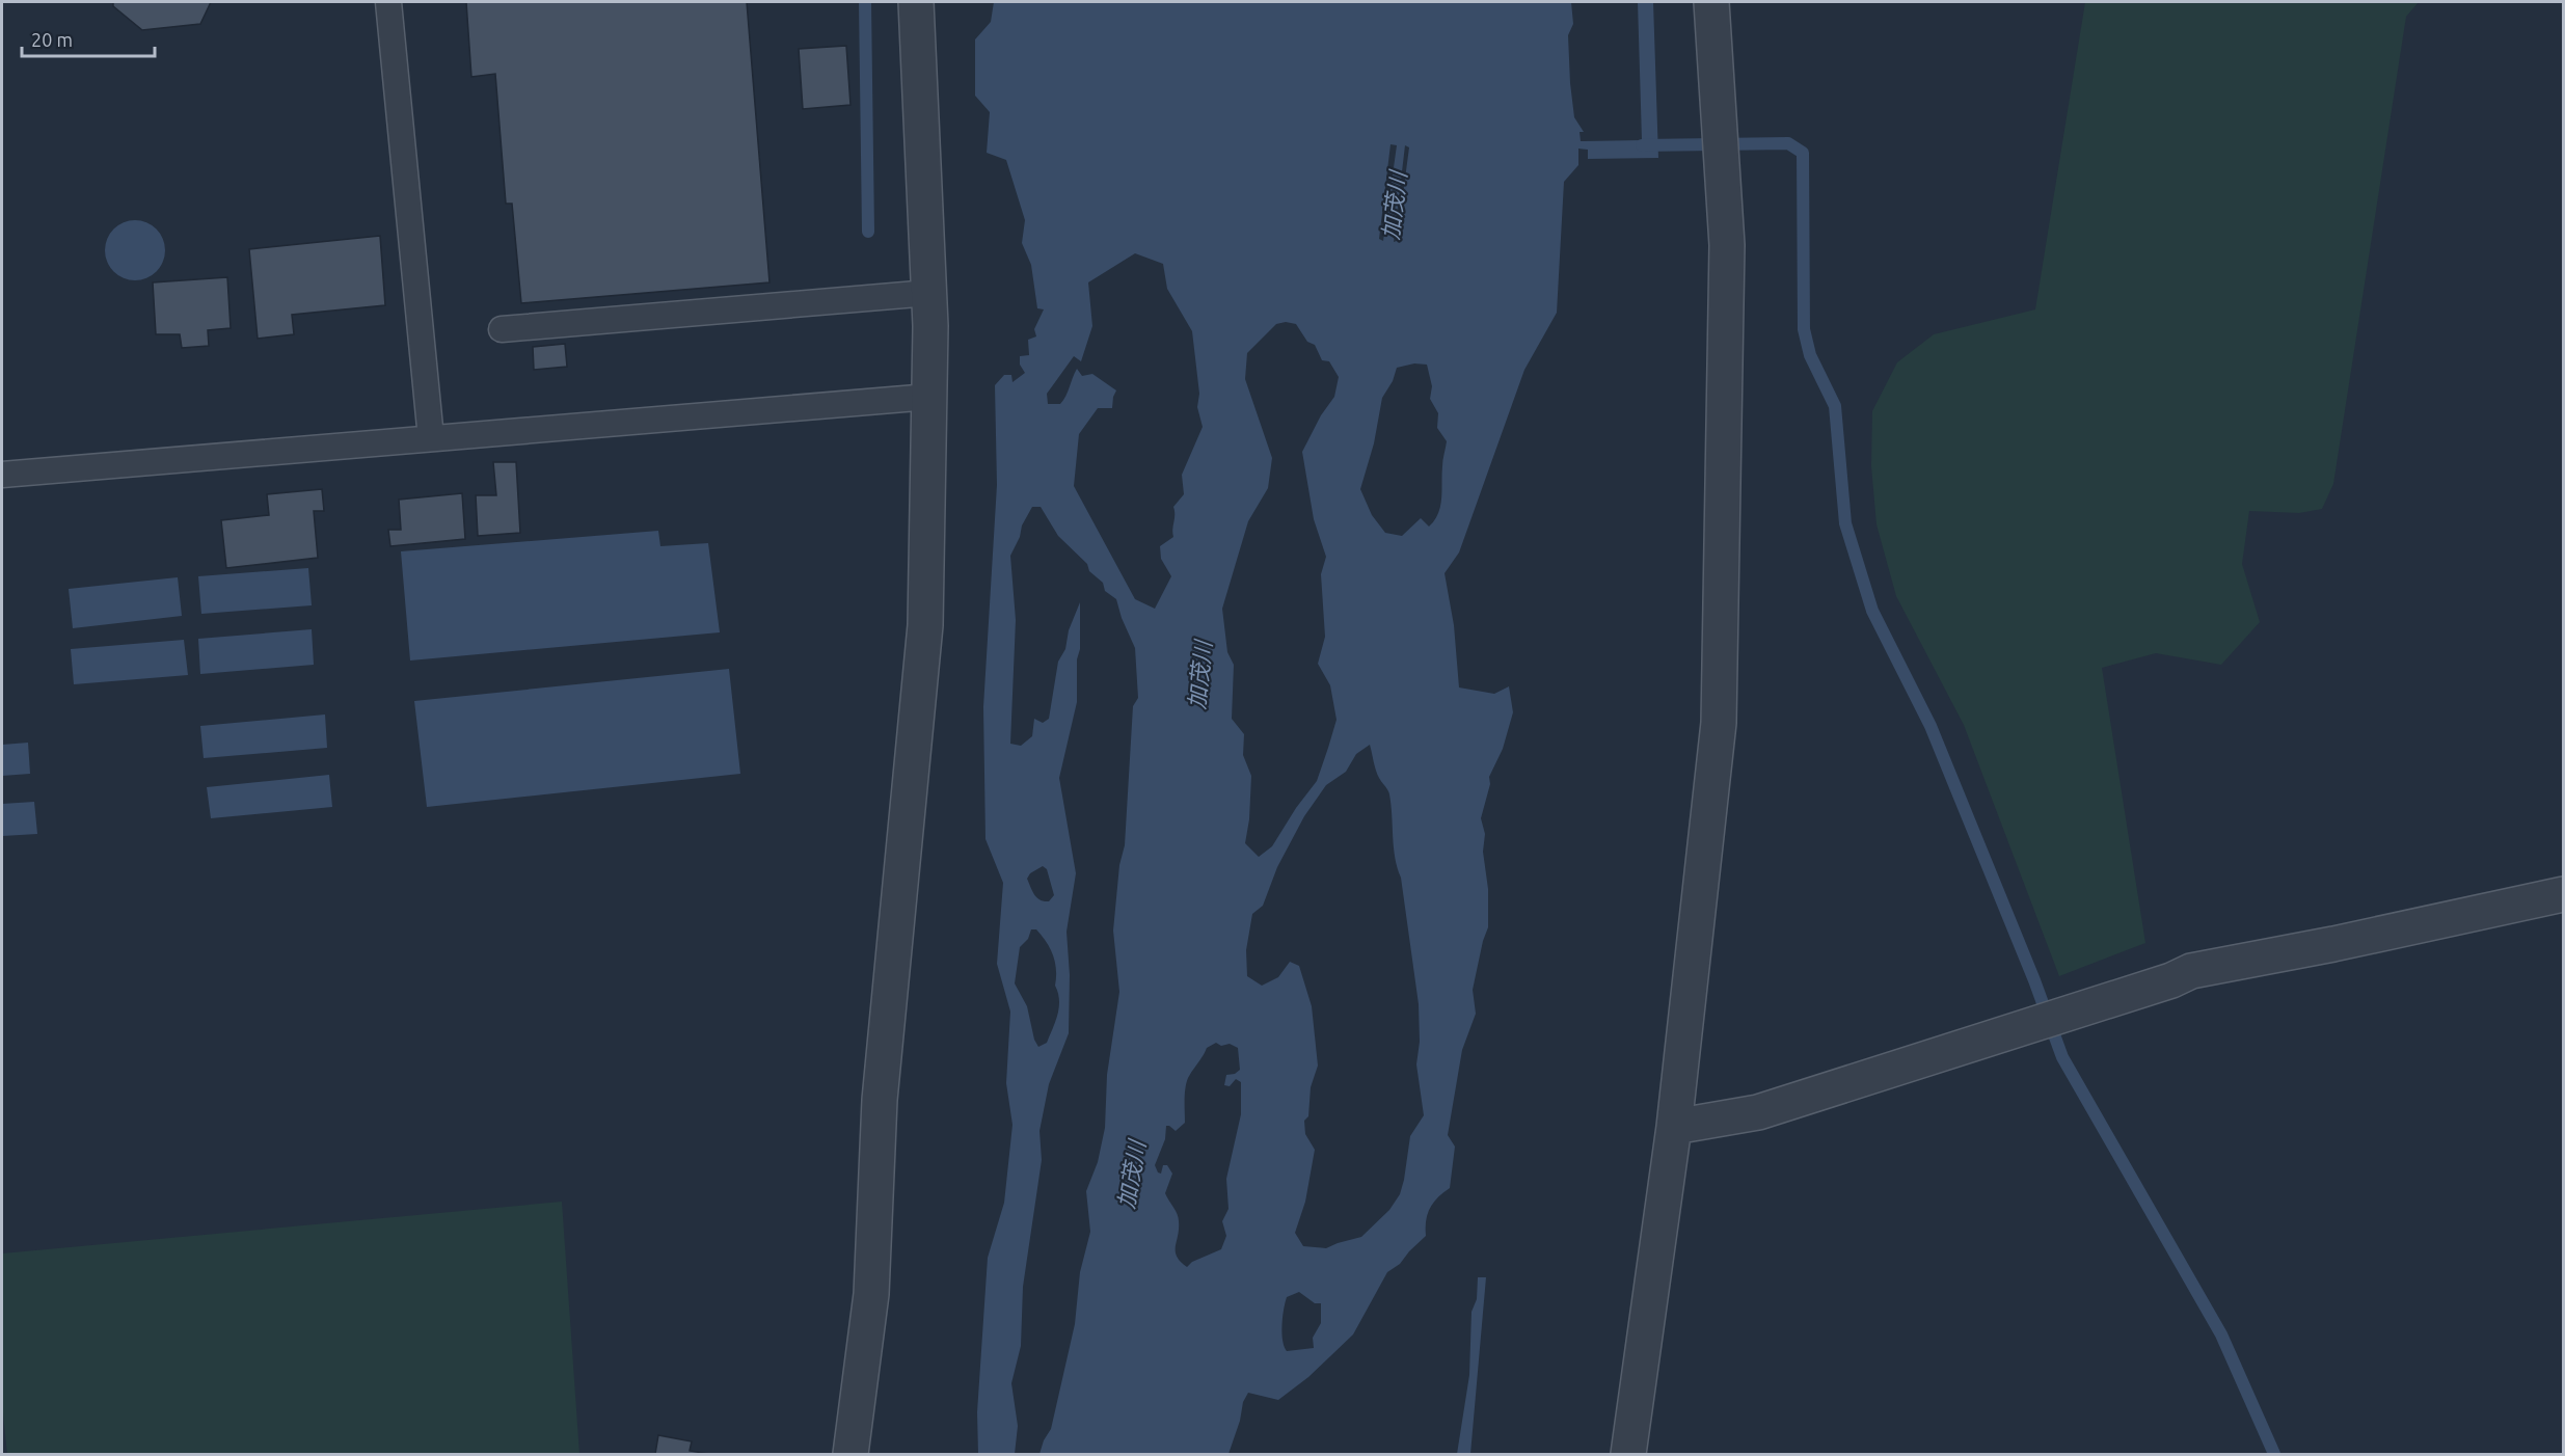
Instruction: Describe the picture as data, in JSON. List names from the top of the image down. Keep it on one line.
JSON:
{"water":["加茂川"],"scale_bar":"20 m"}
